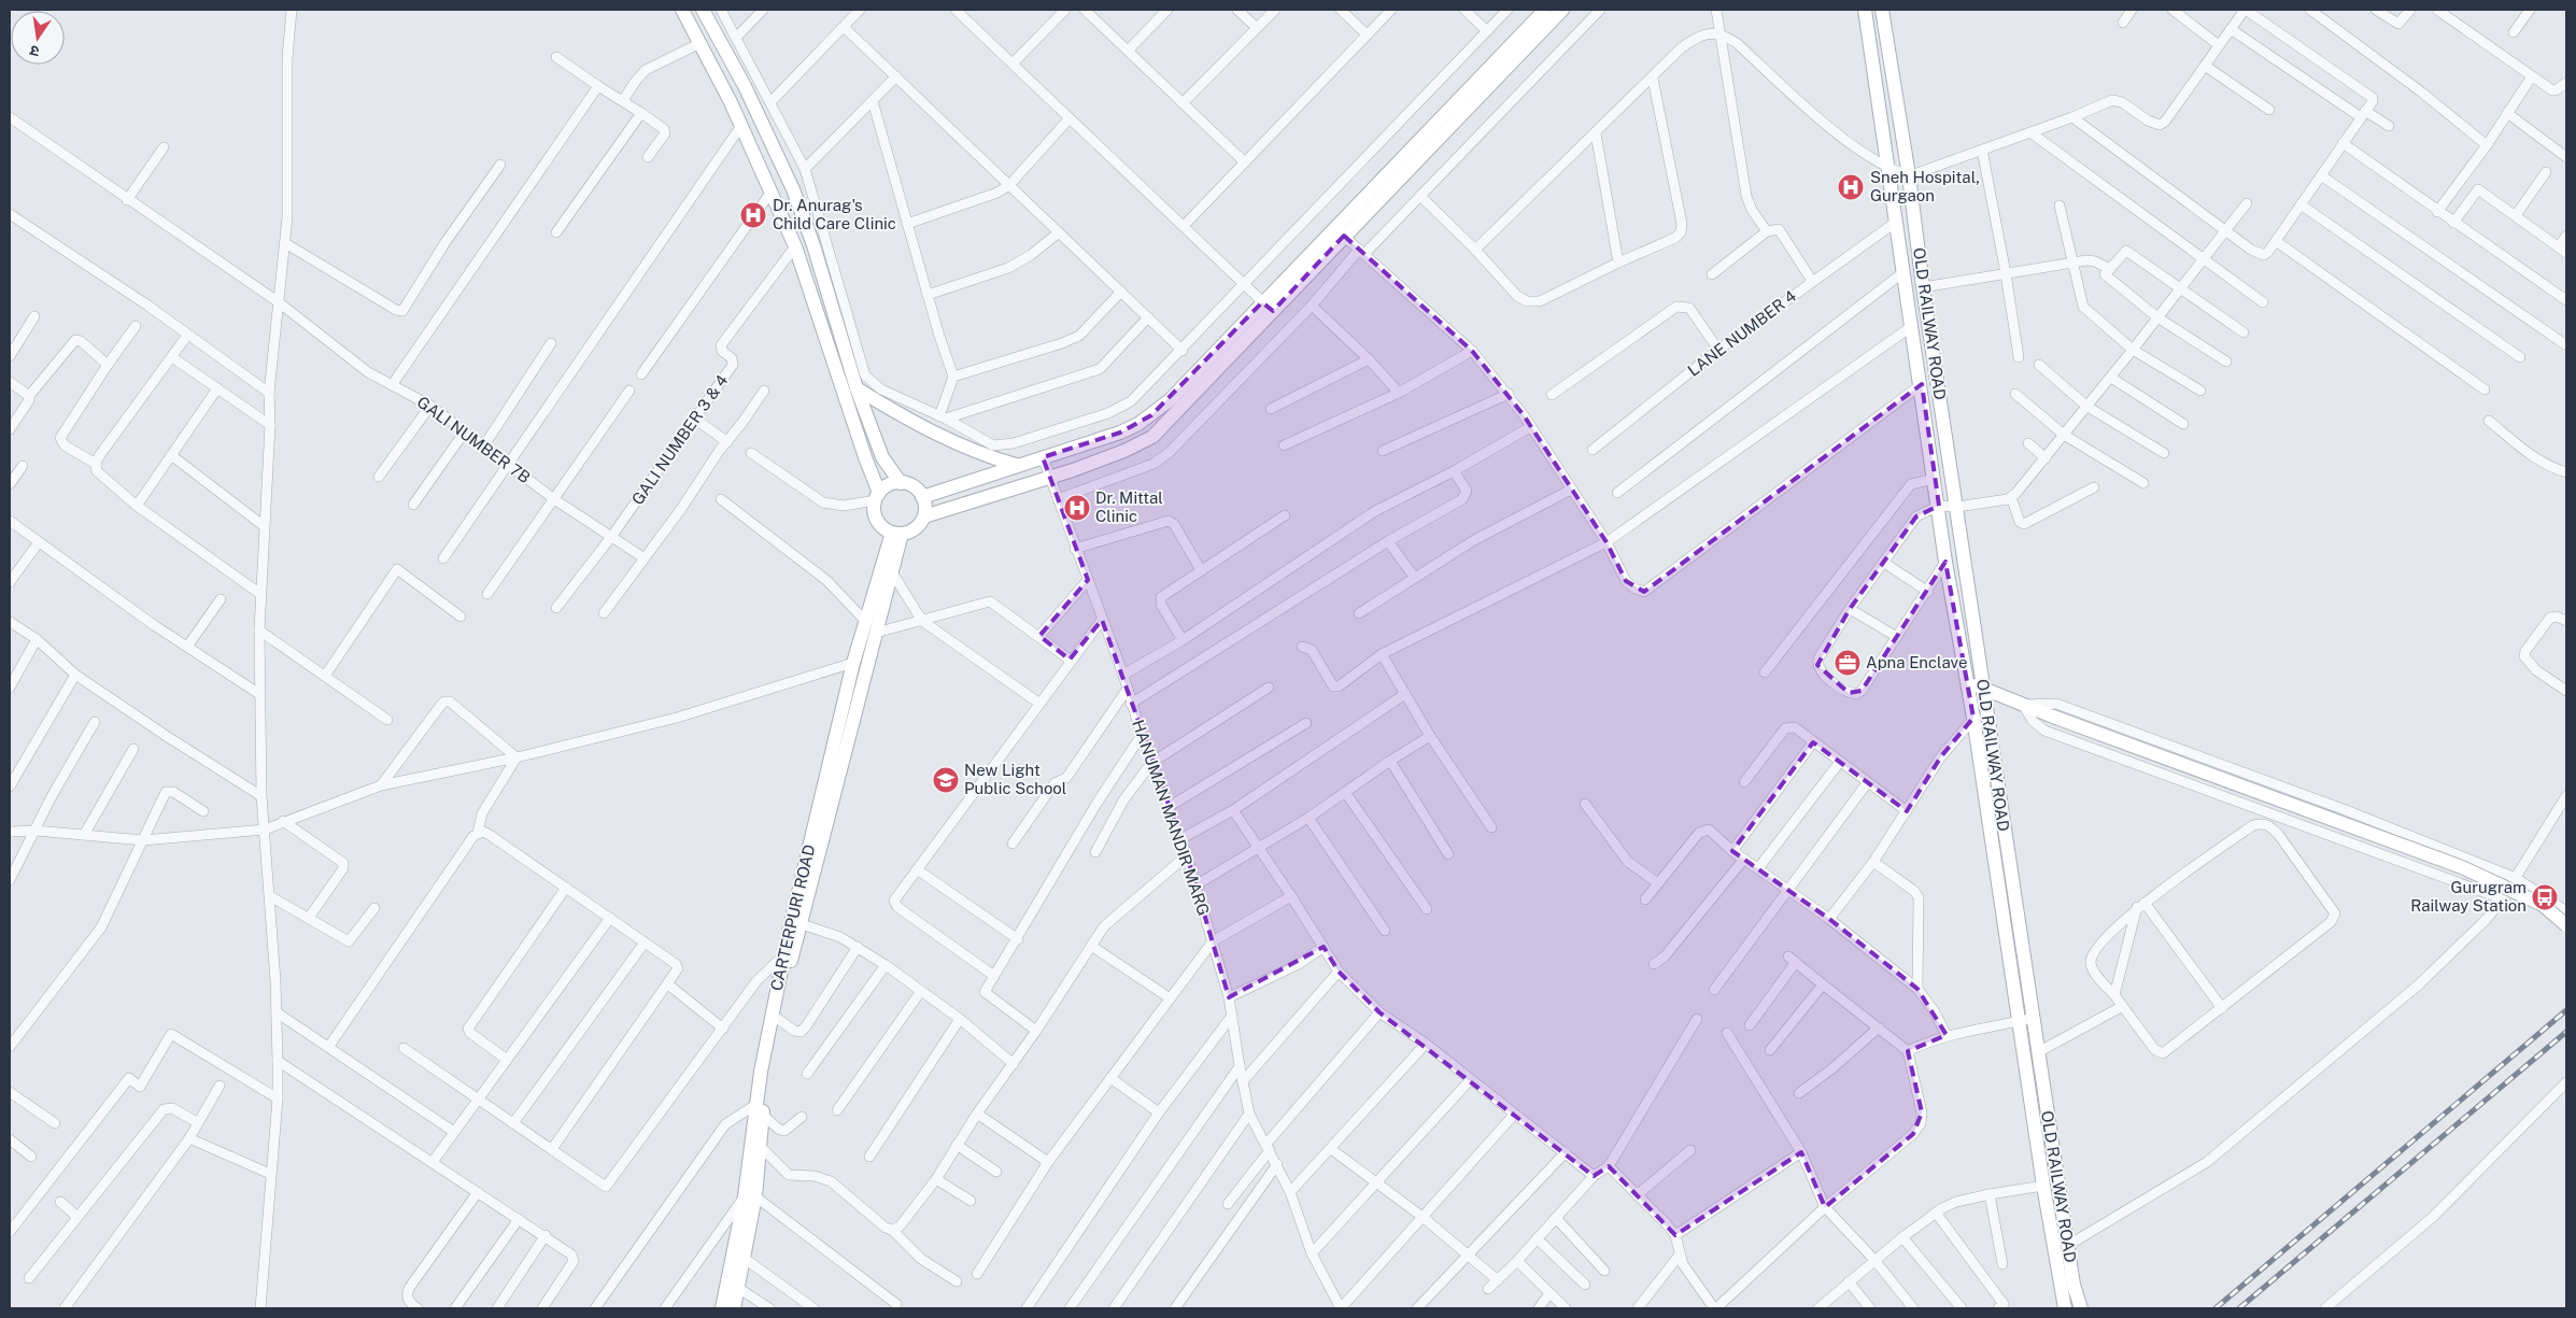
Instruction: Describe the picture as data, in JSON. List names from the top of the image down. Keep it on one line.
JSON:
{"streets":{"main road":["OLD RAILWAY ROAD","CARTERPURI ROAD"],"street":["LANE NUMBER 4","GALI NUMBER 7B","GALI NUMBER 3 & 4","HANUMAN MANDIR MARG"]},"crossings":[["OLD RAILWAY ROAD","LANE NUMBER 4"],["GALI NUMBER 7B","GALI NUMBER 3 & 4"]],"places":{"hospital":["Sneh Hospital, Gurgaon","Dr. Anurag's Child Care Clinic","Dr. Mittal Clinic"],"office":["Apna Enclave"],"school or university":["New Light Public School"],"bus stop":["Gurugram Railway Station"]},"north":"bottom"}
